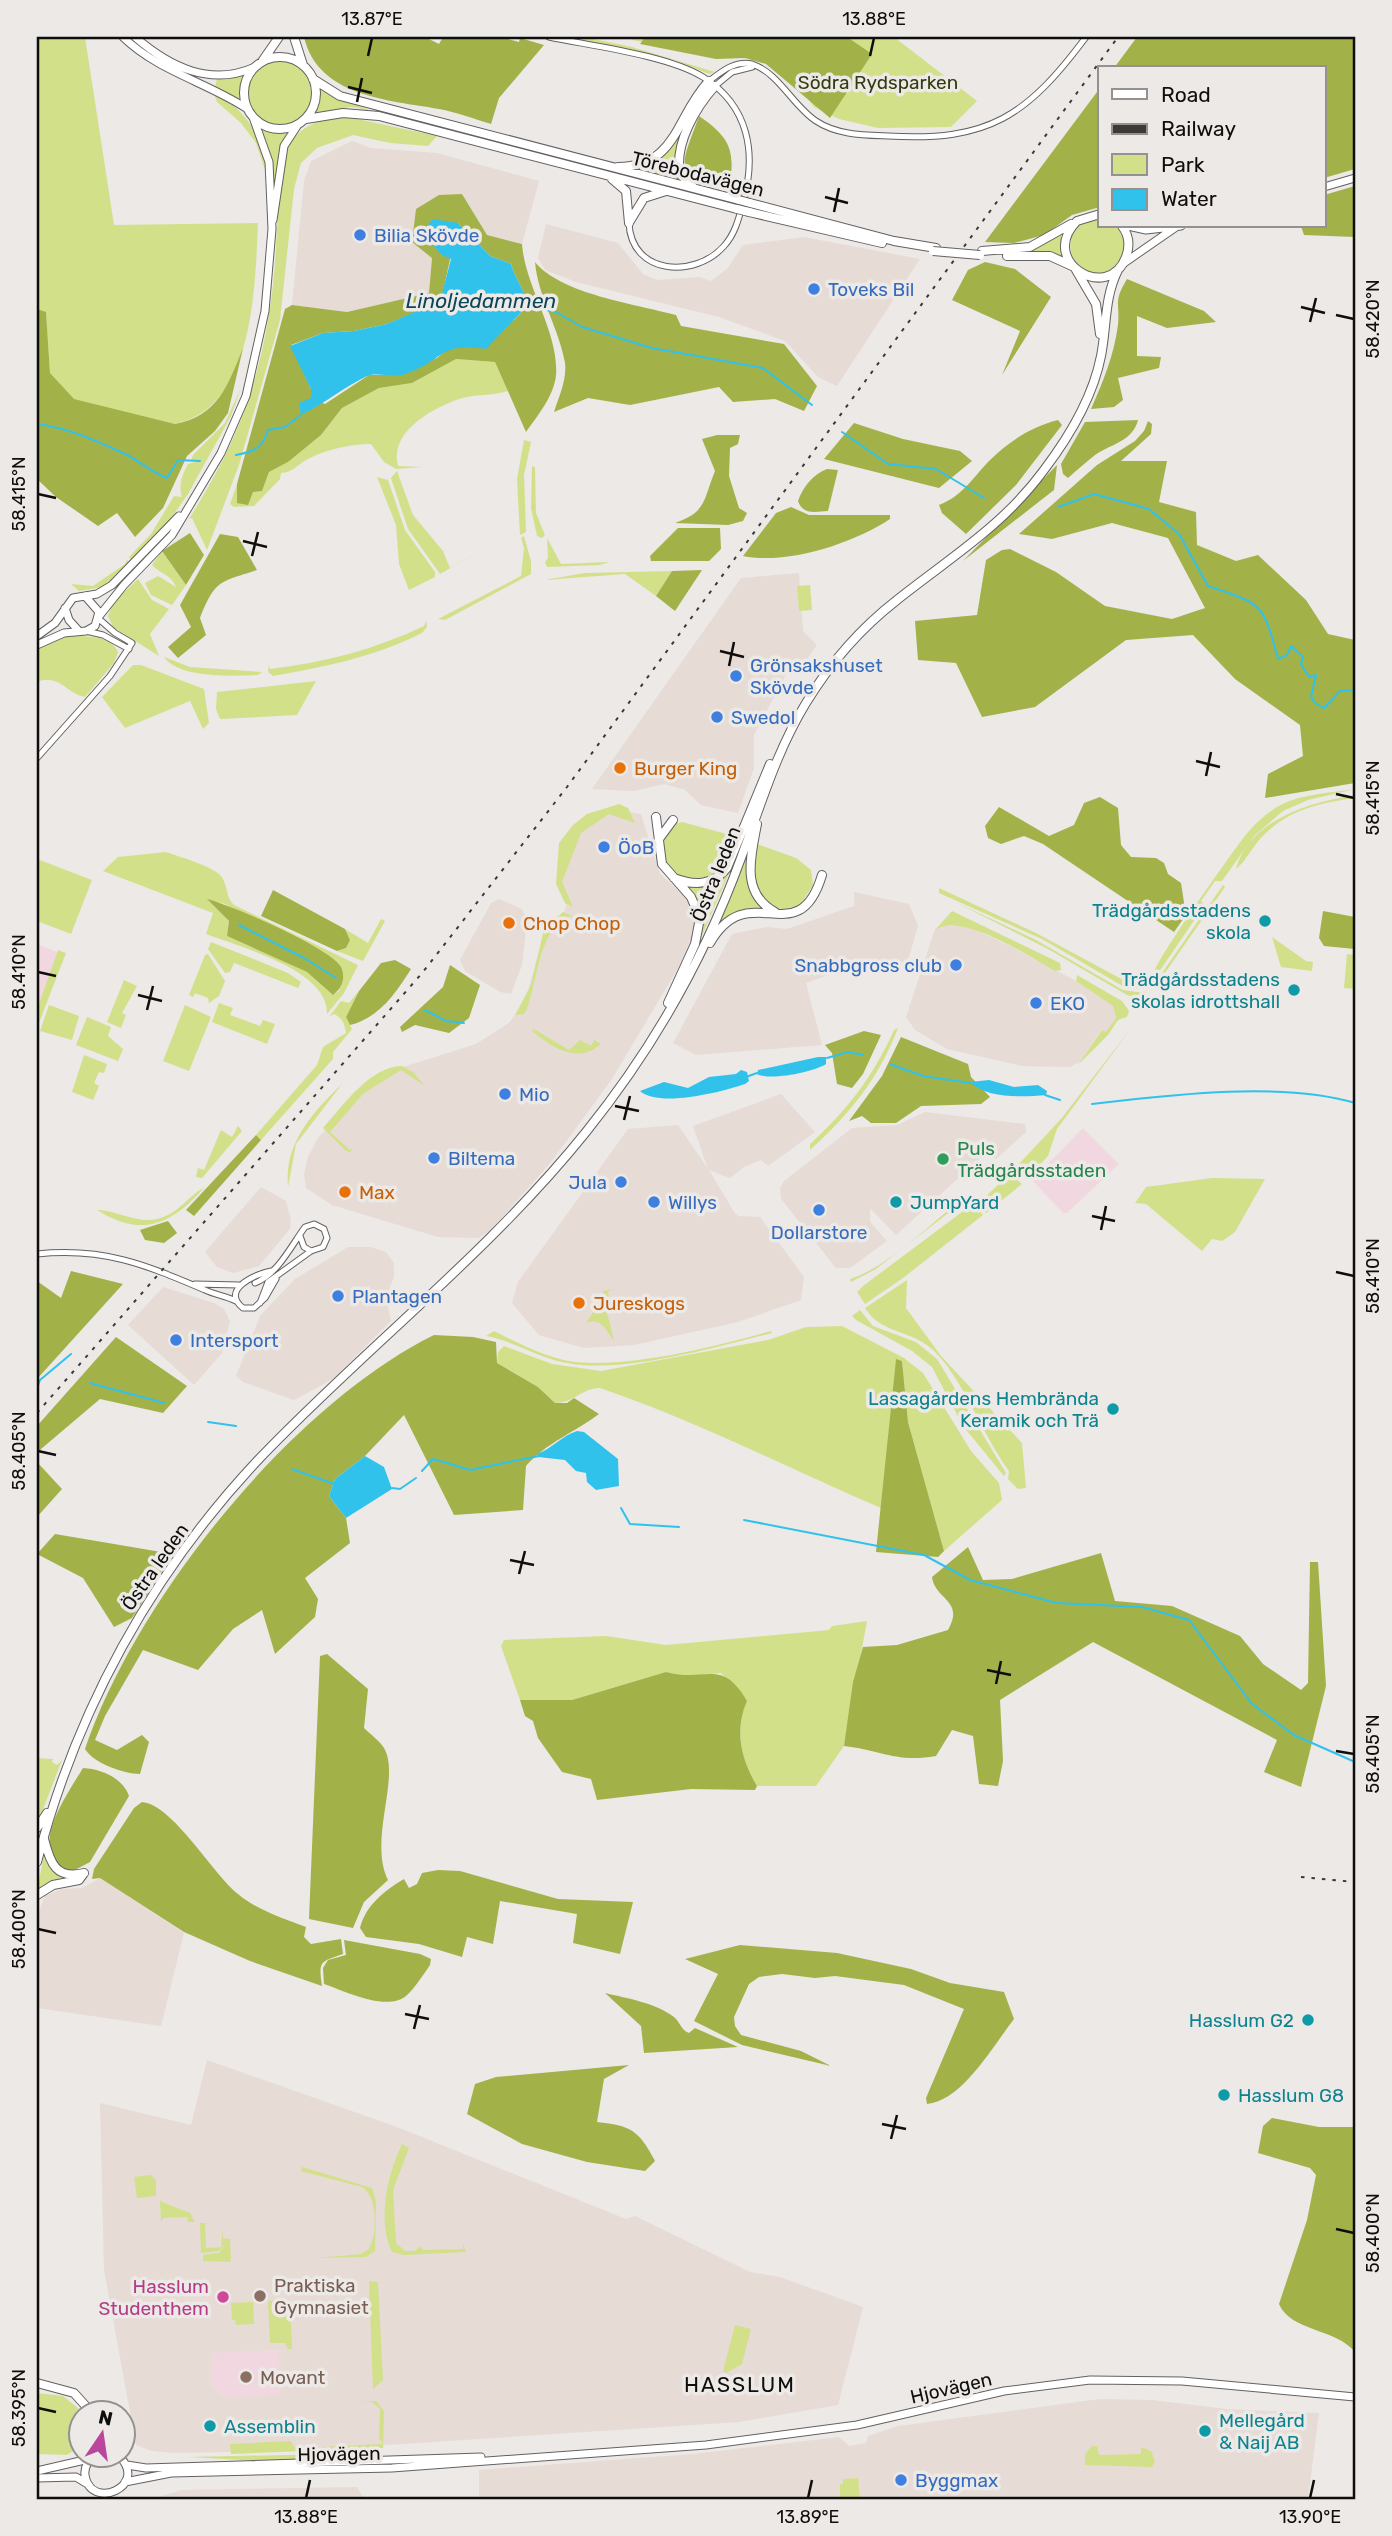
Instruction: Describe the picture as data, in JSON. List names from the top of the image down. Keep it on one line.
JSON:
{"streets":{"highway":["Törebodavägen","Östra leden"],"main road":["Hjovägen"]},"crossings":[["Törebodavägen","Östra leden"]],"districts":["HASSLUM"],"water":["Linoljedammen"],"parks":["Södra Rydsparken"],"places":["Bilia Skövde","Toveks Bil","Grönsakshuset Skövde","Swedol","Burger King","ÖoB","Trädgårdsstadens skola","Chop Chop","Snabbgross club","Trädgårdsstadens skolas idrottshall","EKO","Mio","Biltema","Puls Trädgårdsstaden","Jula","Max","Willys","JumpYard","Dollarstore","Plantagen","Jureskogs","Intersport","Lassagårdens Hembrända Keramik och Trä","Hasslum G2","Hasslum G8","Praktiska Gymnasiet","Hasslum Studenthem","Movant","Assemblin","Mellegård & Naij AB","Byggmax"],"legend":["Road","Railway","Park","Water"],"north":"top","coordinates":["13.87°E","13.88°E","58.420°N","58.415°N","58.410°N","58.405°N","58.400°N","58.395°N","13.89°E","13.90°E"]}
